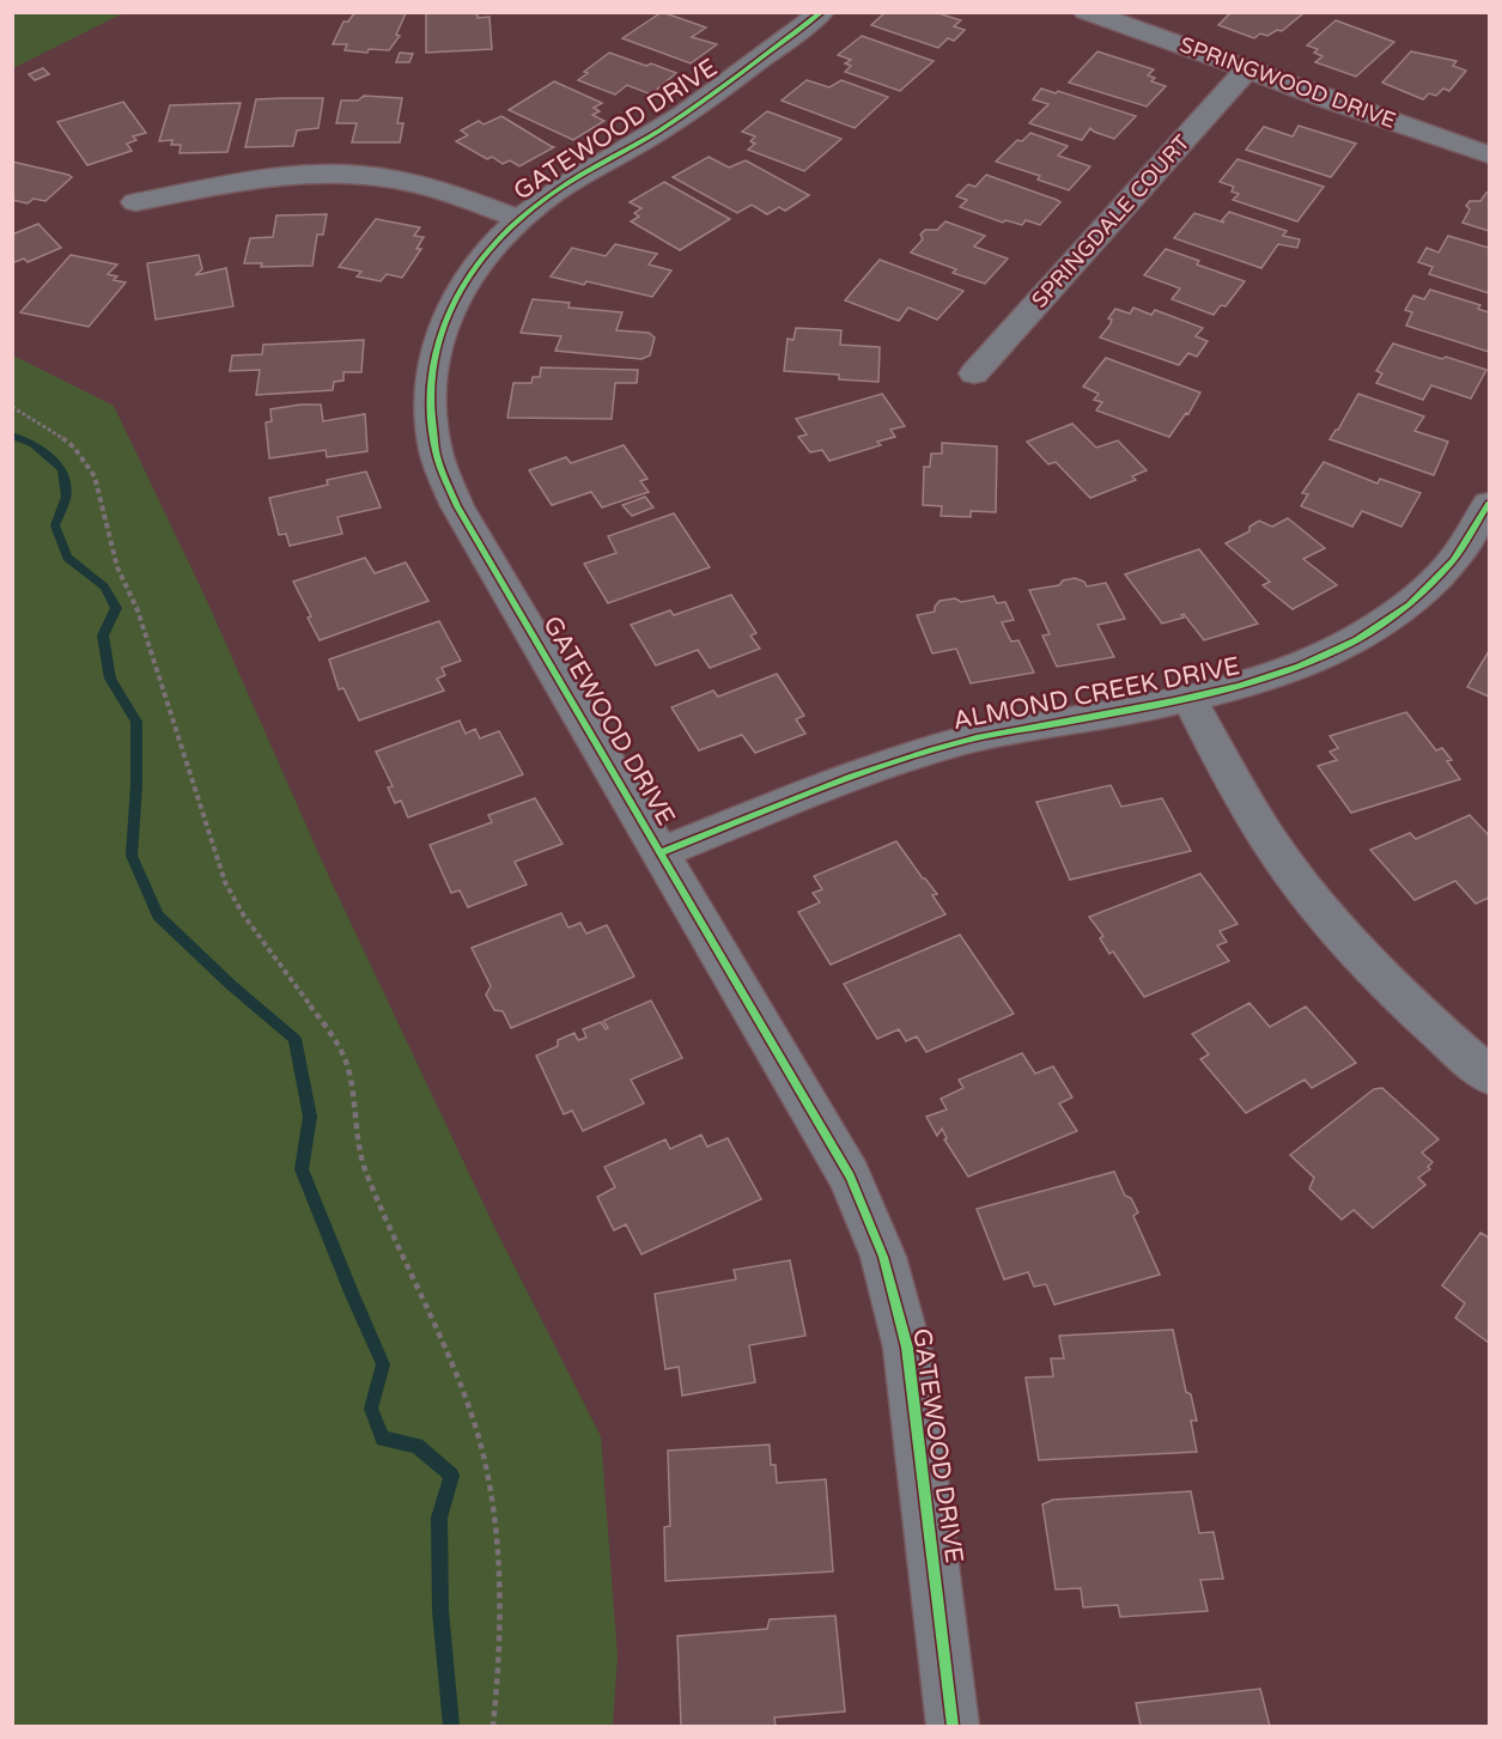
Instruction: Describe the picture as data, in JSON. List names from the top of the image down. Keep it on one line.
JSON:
{"streets":{"street":["SPRINGWOOD DRIVE","GATEWOOD DRIVE","SPRINGDALE COURT","ALMOND CREEK DRIVE"]},"crossings":[["SPRINGWOOD DRIVE","SPRINGDALE COURT"],["GATEWOOD DRIVE","ALMOND CREEK DRIVE"]]}
